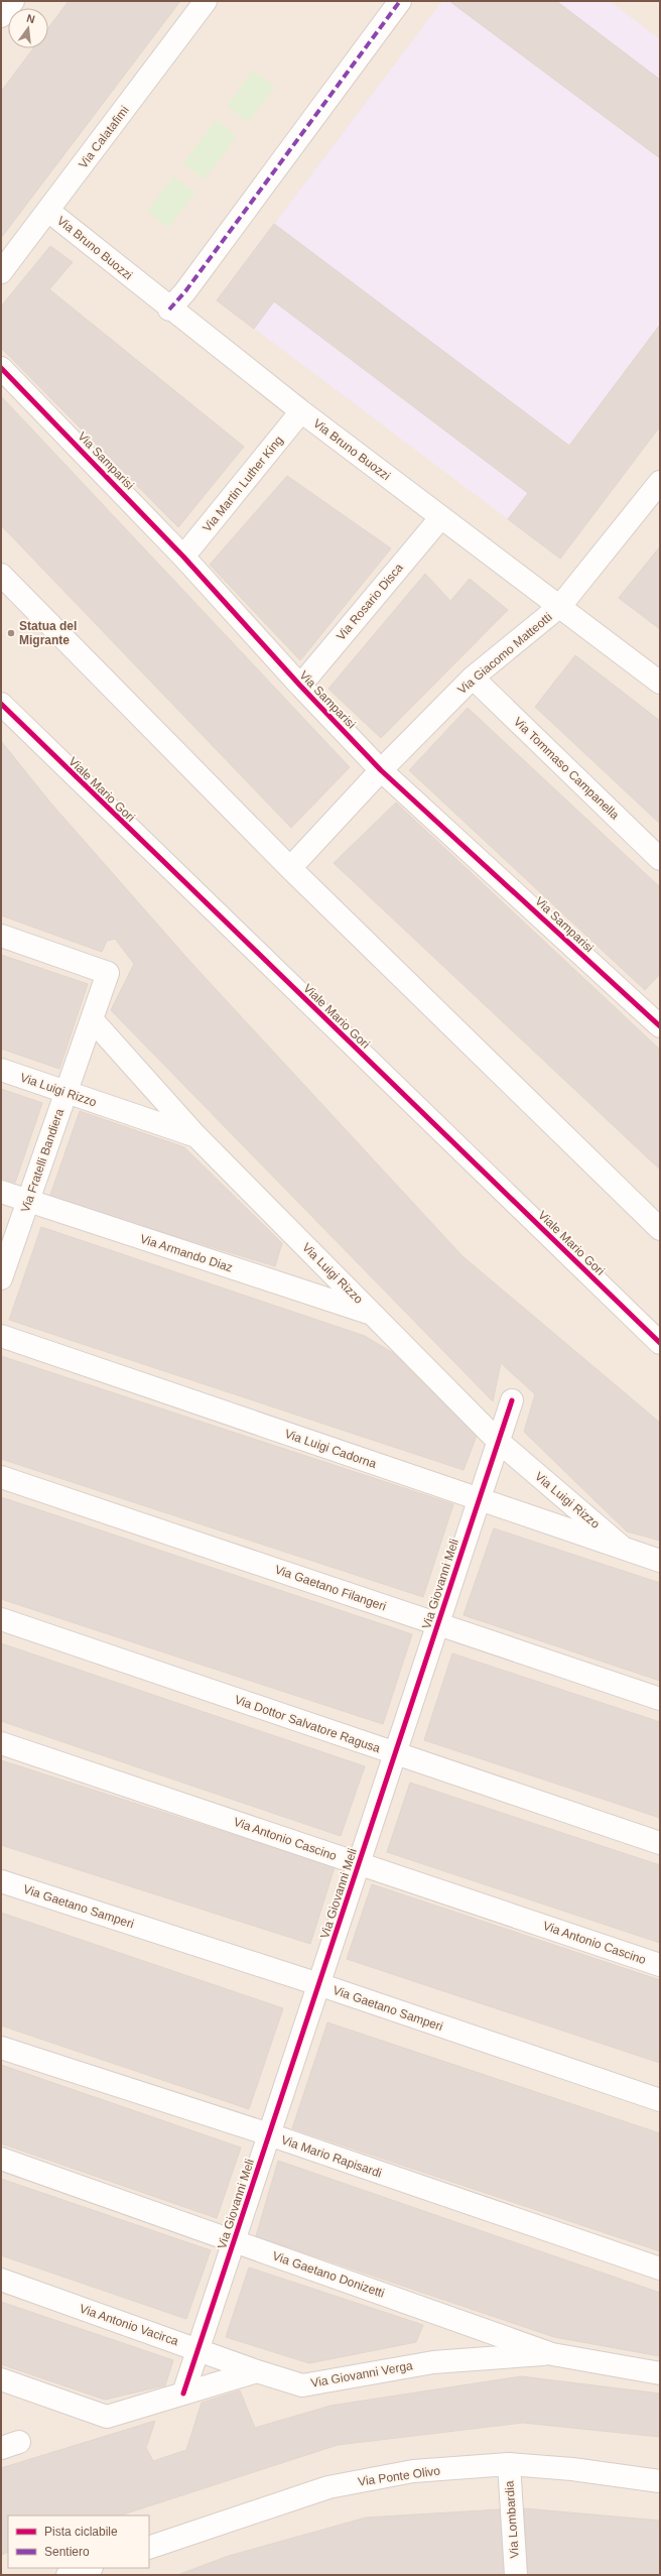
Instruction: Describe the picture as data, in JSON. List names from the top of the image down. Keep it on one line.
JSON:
{"streets":{"street":["Via Calatafimi","Via Bruno Buozzi","Via Samparisi","Via Martin Luther King","Via Rosario Disca","Via Giacomo Matteotti","Via Tommaso Campanella","Viale Mario Gori","Via Luigi Rizzo","Via Fratelli Bandiera","Via Armando Diaz","Via Luigi Cadorna","Via Giovanni Meli","Via Gaetano Filangeri","Via Dottor Salvatore Ragusa","Via Antonio Cascino","Via Gaetano Samperi","Via Mario Rapisardi","Via Gaetano Donizetti","Via Antonio Vacirca","Via Giovanni Verga","Via Ponte Olivo","Via Lombardia"]},"crossings":[["Via Calatafimi","Via Bruno Buozzi"],["Via Bruno Buozzi","Via Martin Luther King"],["Via Bruno Buozzi","Via Rosario Disca"],["Via Bruno Buozzi","Via Giacomo Matteotti"],["Via Samparisi","Via Martin Luther King"],["Via Samparisi","Via Rosario Disca"],["Via Samparisi","Via Giacomo Matteotti"],["Via Giacomo Matteotti","Via Tommaso Campanella"],["Via Luigi Rizzo","Via Fratelli Bandiera"],["Via Luigi Rizzo","Via Armando Diaz"],["Via Luigi Rizzo","Via Luigi Cadorna"],["Via Luigi Rizzo","Via Giovanni Meli"],["Via Fratelli Bandiera","Via Armando Diaz"],["Via Luigi Cadorna","Via Giovanni Meli"],["Via Giovanni Meli","Via Gaetano Filangeri"],["Via Giovanni Meli","Via Dottor Salvatore Ragusa"],["Via Giovanni Meli","Via Antonio Cascino"],["Via Giovanni Meli","Via Gaetano Samperi"],["Via Giovanni Meli","Via Mario Rapisardi"],["Via Giovanni Meli","Via Gaetano Donizetti"],["Via Giovanni Meli","Via Antonio Vacirca"],["Via Gaetano Donizetti","Via Giovanni Verga"],["Via Antonio Vacirca","Via Giovanni Verga"],["Via Ponte Olivo","Via Lombardia"]],"places":["Statua del Migrante"],"legend":["Pista ciclabile","Sentiero"],"north":"top"}
